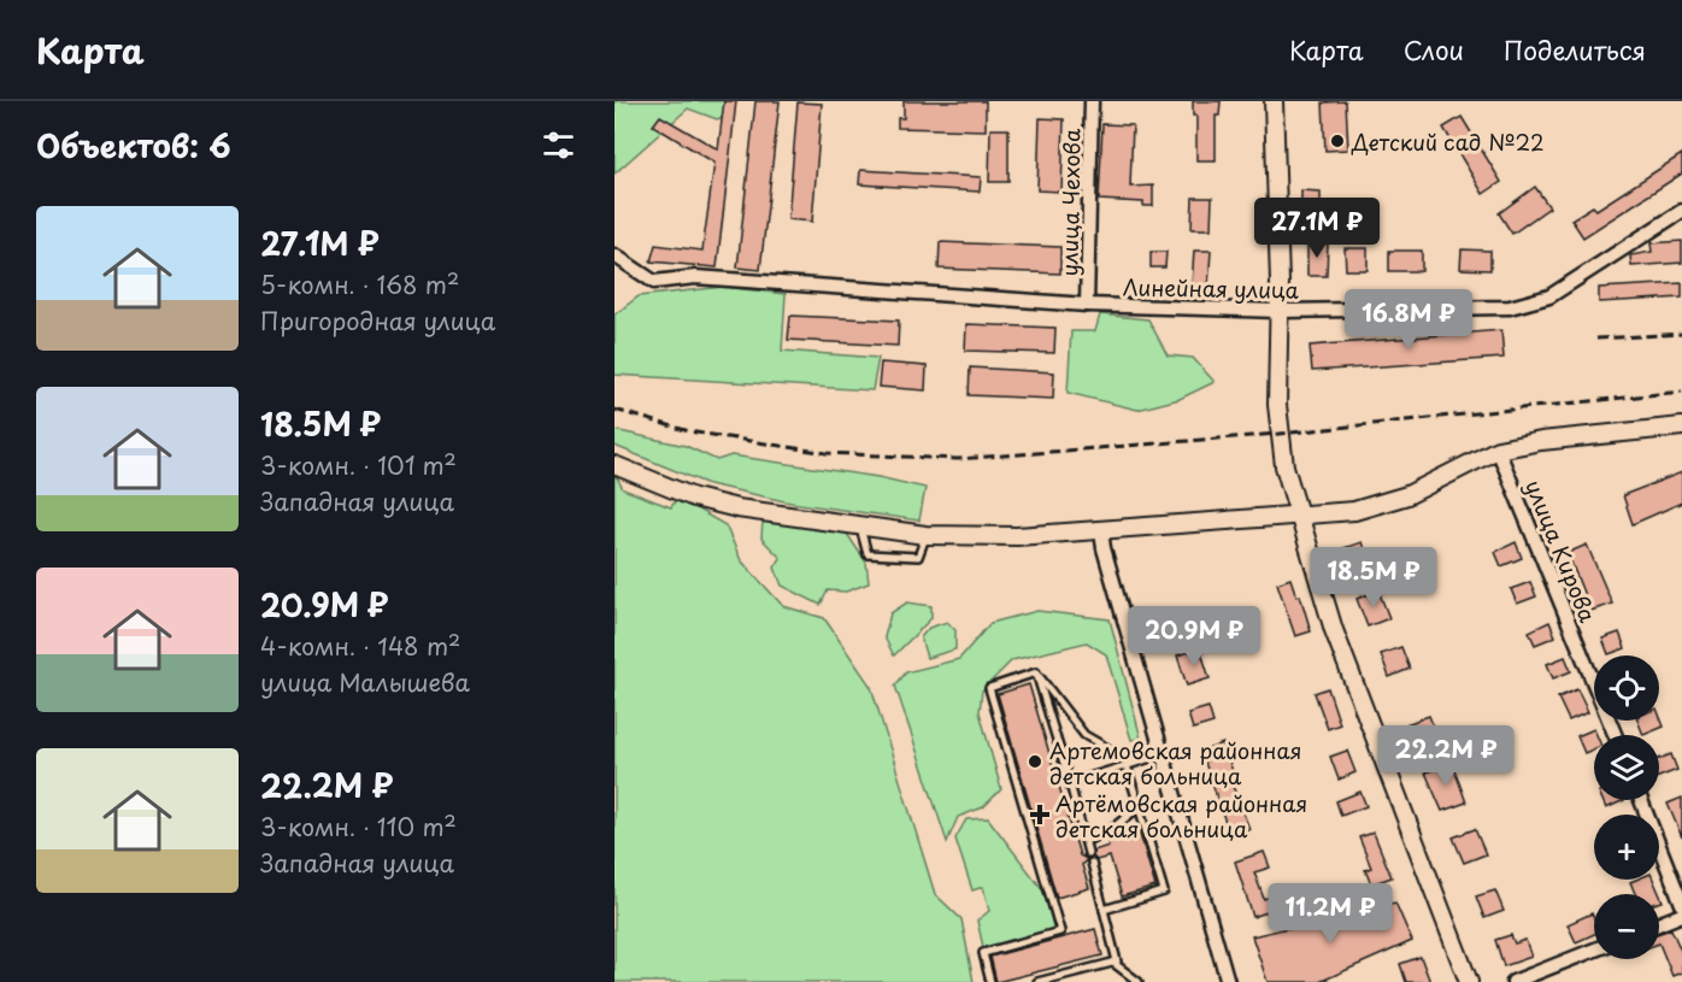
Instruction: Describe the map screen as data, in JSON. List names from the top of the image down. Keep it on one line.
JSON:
{"streets":{"street":["улица Чехова","Линейная улица","улица Кирова"]},"crossings":[["улица Чехова","Линейная улица"]],"places":{"other":["Детский сад №22","Артемовская районная детская больница"],"health":["Артёмовская районная детская больница"]},"page":{"header":"Карта","nav":["Карта","Слои","Поделиться"],"heading":"Объектов: 6","list":[{"name":"27.1M ₽","note":"5-комн. · 168 m² · Пригородная улица"},{"name":"18.5M ₽","note":"3-комн. · 101 m² · Западная улица"},{"name":"20.9M ₽","note":"4-комн. · 148 m² · улица Малышева"},{"name":"22.2M ₽","note":"3-комн. · 110 m² · Западная улица"}],"price":["27.1M ₽","16.8M ₽","18.5M ₽","20.9M ₽","22.2M ₽","11.2M ₽"],"map_buttons":["+","−"]}}
